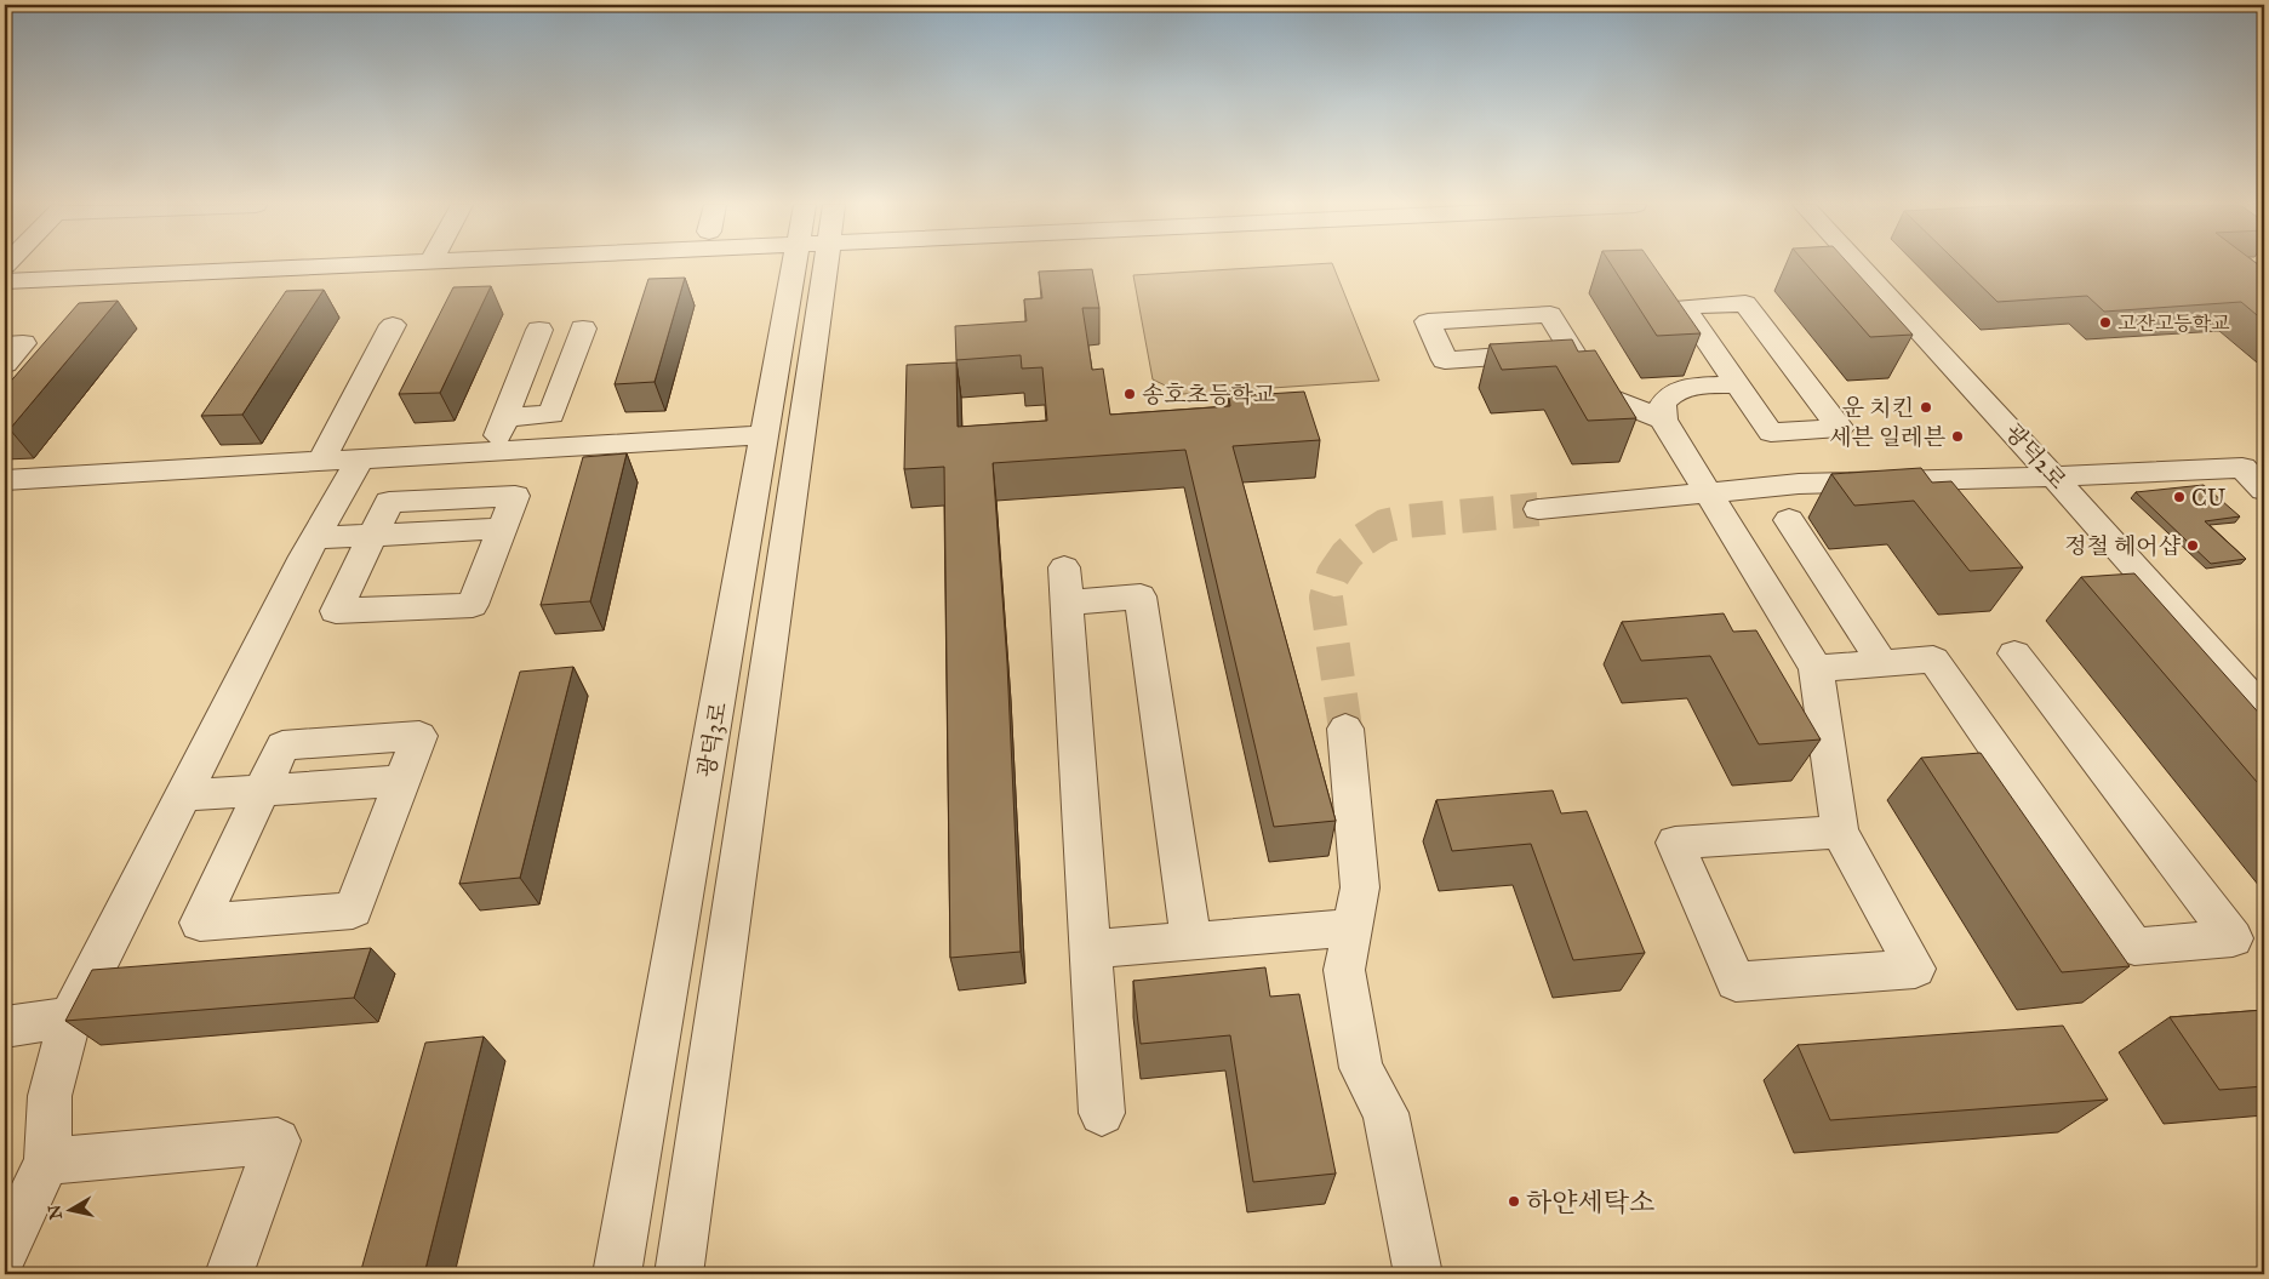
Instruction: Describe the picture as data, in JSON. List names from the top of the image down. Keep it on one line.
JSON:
{"streets":{"street":["광덕2로","광덕3로"]},"places":["고잔고등학교","송호초등학교","운 치킨","세븐 일레븐","CU","정철 헤어샵","하얀세탁소"],"north":"left"}
